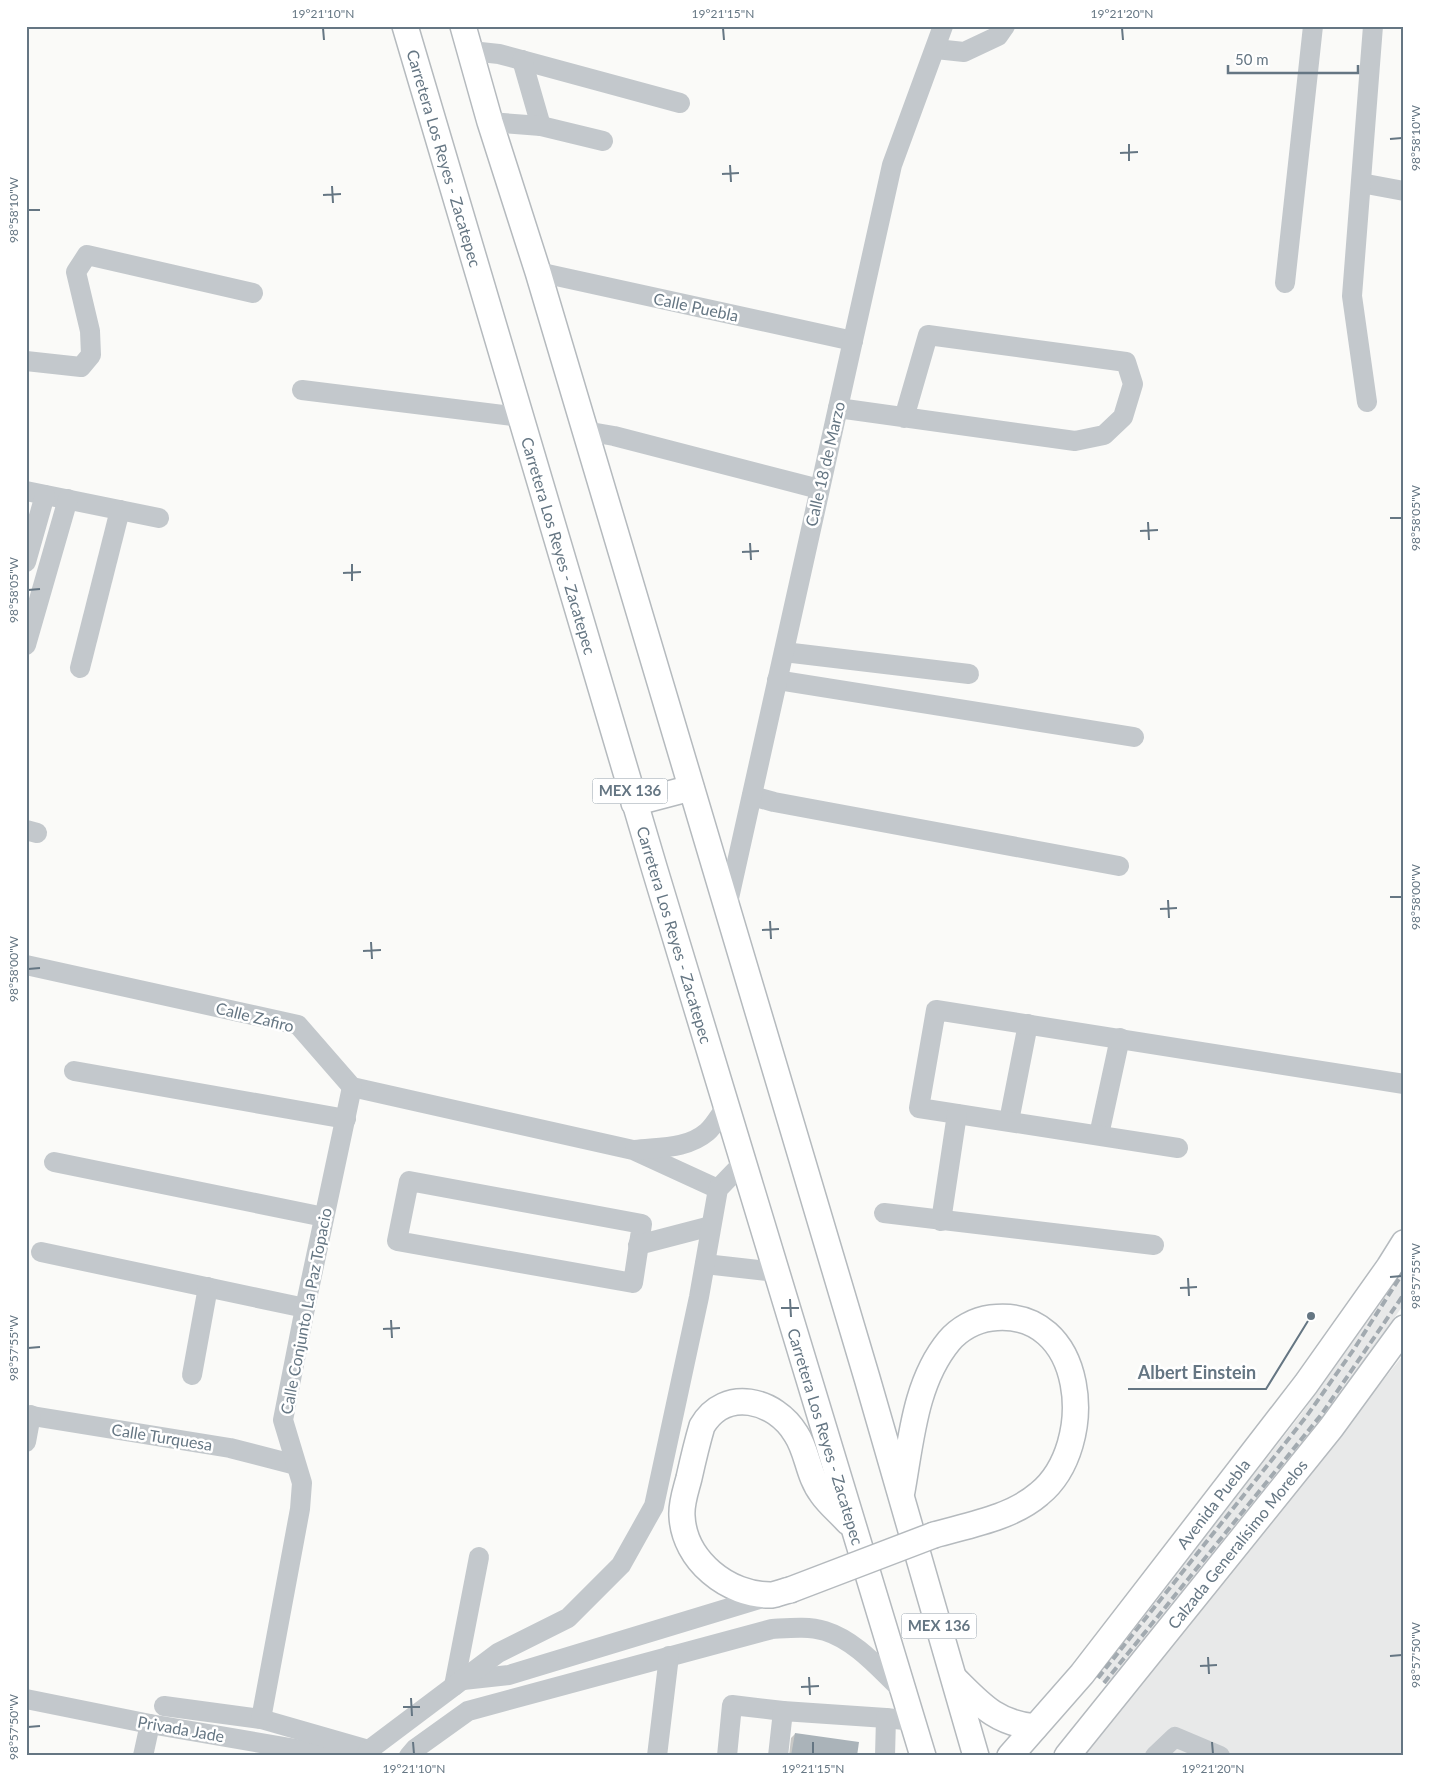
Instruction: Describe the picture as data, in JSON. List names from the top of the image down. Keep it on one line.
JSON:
{"streets":{"main road":["Carretera Los Reyes - Zacatepec","MEX 136","Avenida Puebla","Calzada Generalísimo Morelos"],"street":["Calle Puebla","Calle 18 de Marzo","Calle Zafiro","Calle Conjunto La Paz Topacio","Calle Turquesa","Privada Jade"]},"crossings":[["Calle Puebla","Calle 18 de Marzo"],["Calle Puebla","MEX 136"],["Calle 18 de Marzo","MEX 136"],["Calle Zafiro","Calle Conjunto La Paz Topacio"],["Calle Conjunto La Paz Topacio","Calle Turquesa"]],"places":["Albert Einstein"],"scale_bar":"50 m","coordinates":["19°21'10\"N","19°21'15\"N","19°21'20\"N","98°58'10\"W","98°58'05\"W","98°58'00\"W","98°57'55\"W","98°57'50\"W"]}
